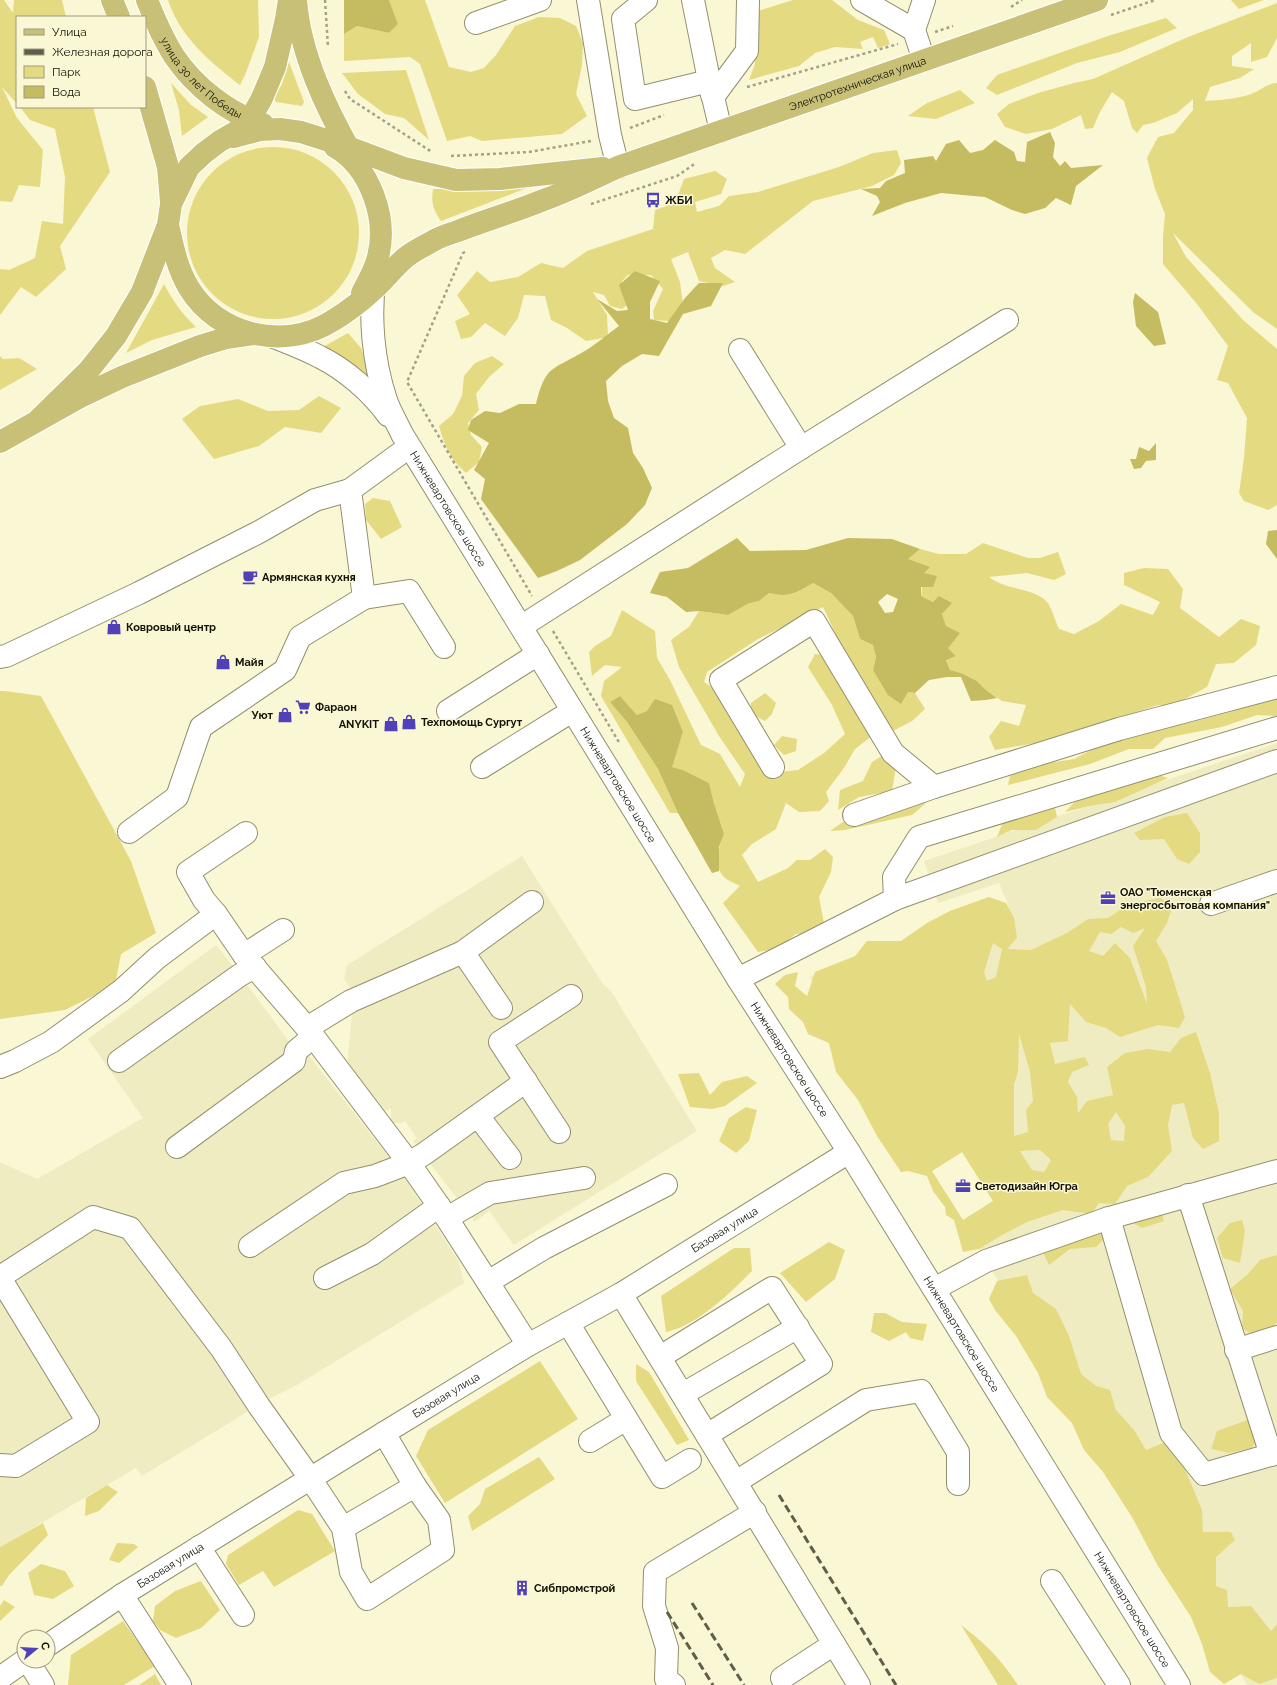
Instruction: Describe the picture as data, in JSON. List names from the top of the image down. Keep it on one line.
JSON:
{"streets":{"main road":["улица 30 лет Победы","Электротехническая улица"],"street":["Нижневартовское шоссе","Базовая улица"]},"crossings":[["Нижневартовское шоссе","Базовая улица"]],"places":{"bus stop":["ЖБИ"],"cafe":["Армянская кухня"],"shop":["Ковровый центр","Майя","Уют","Техпомощь Сургут","ANYKIT"],"supermarket":["Фараон"],"office":["ОАО \"Тюменская энергосбытовая компания\"","Светодизайн Югра"],"building":["Сибпромстрой"]},"legend":["Улица","Железная дорога","Парк","Вода"],"north":"right"}
